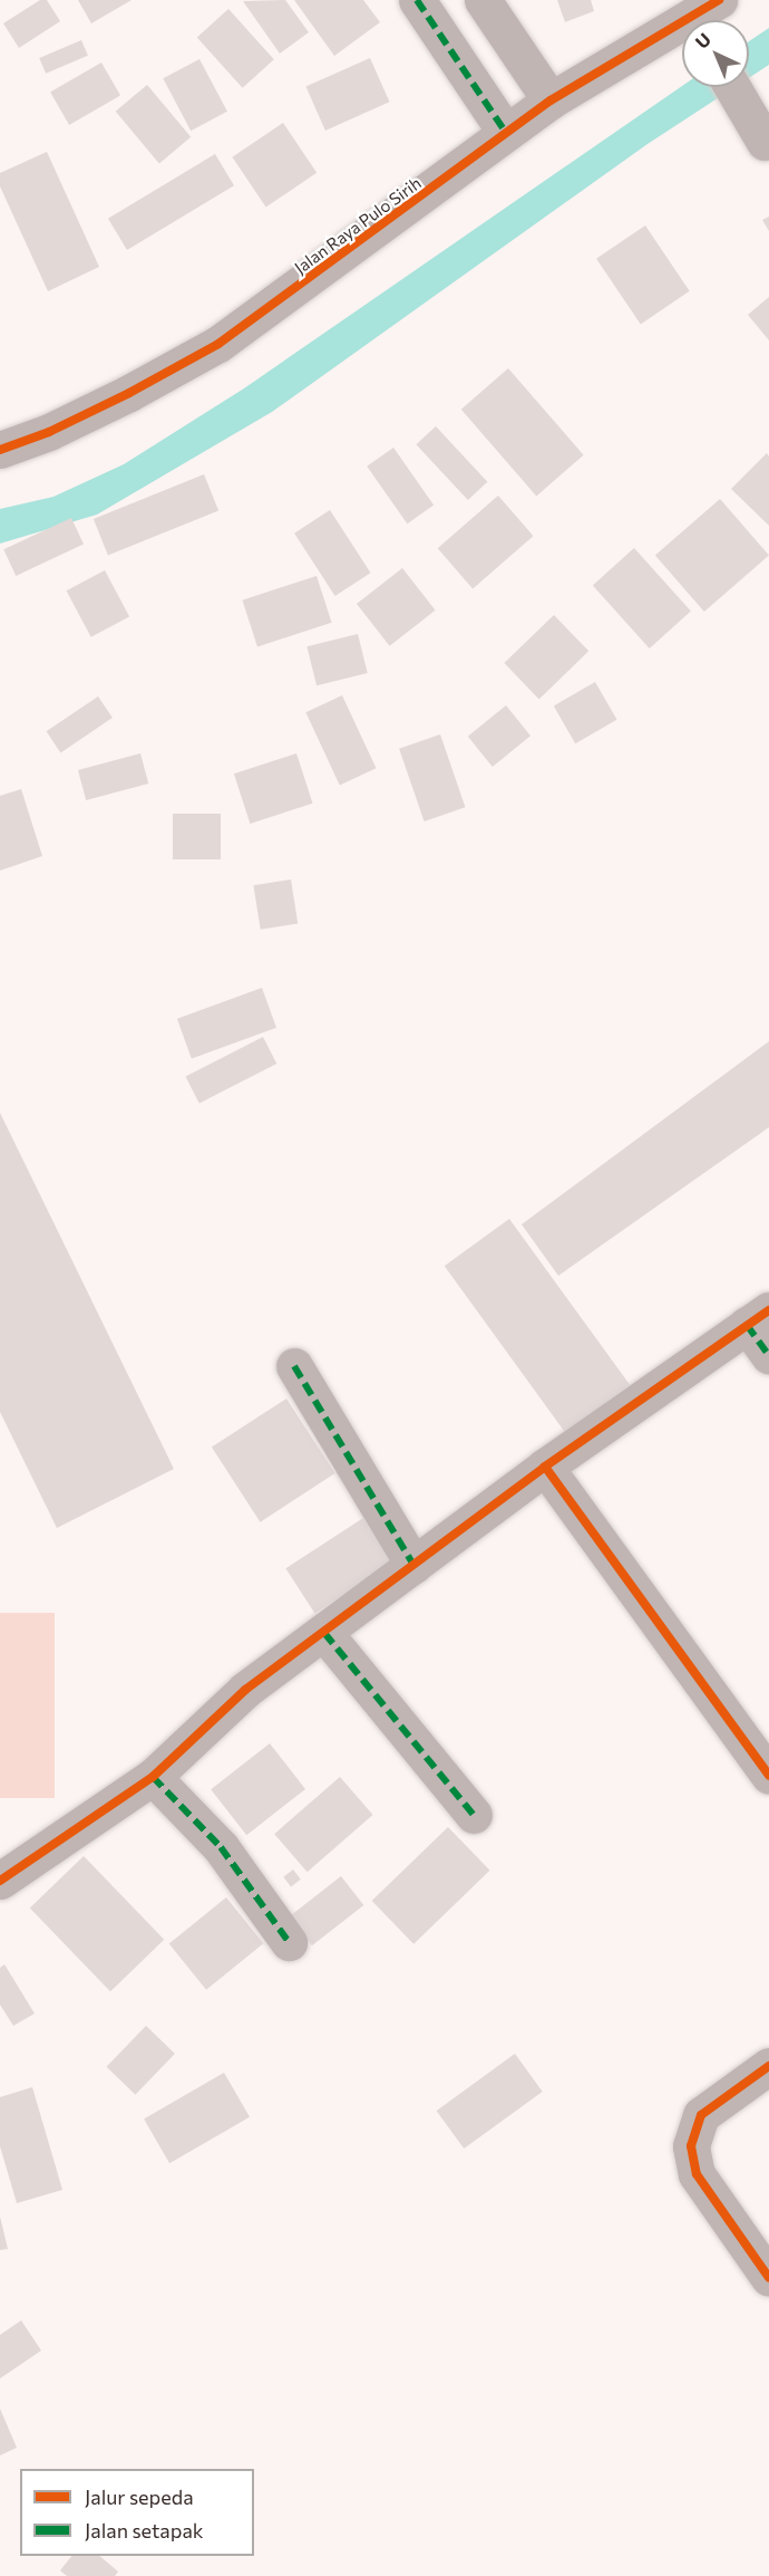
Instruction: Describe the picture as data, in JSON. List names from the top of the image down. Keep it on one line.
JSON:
{"streets":{"street":["Jalan Raya Pulo Sirih"]},"legend":["Jalur sepeda","Jalan setapak"],"north":"top left"}
